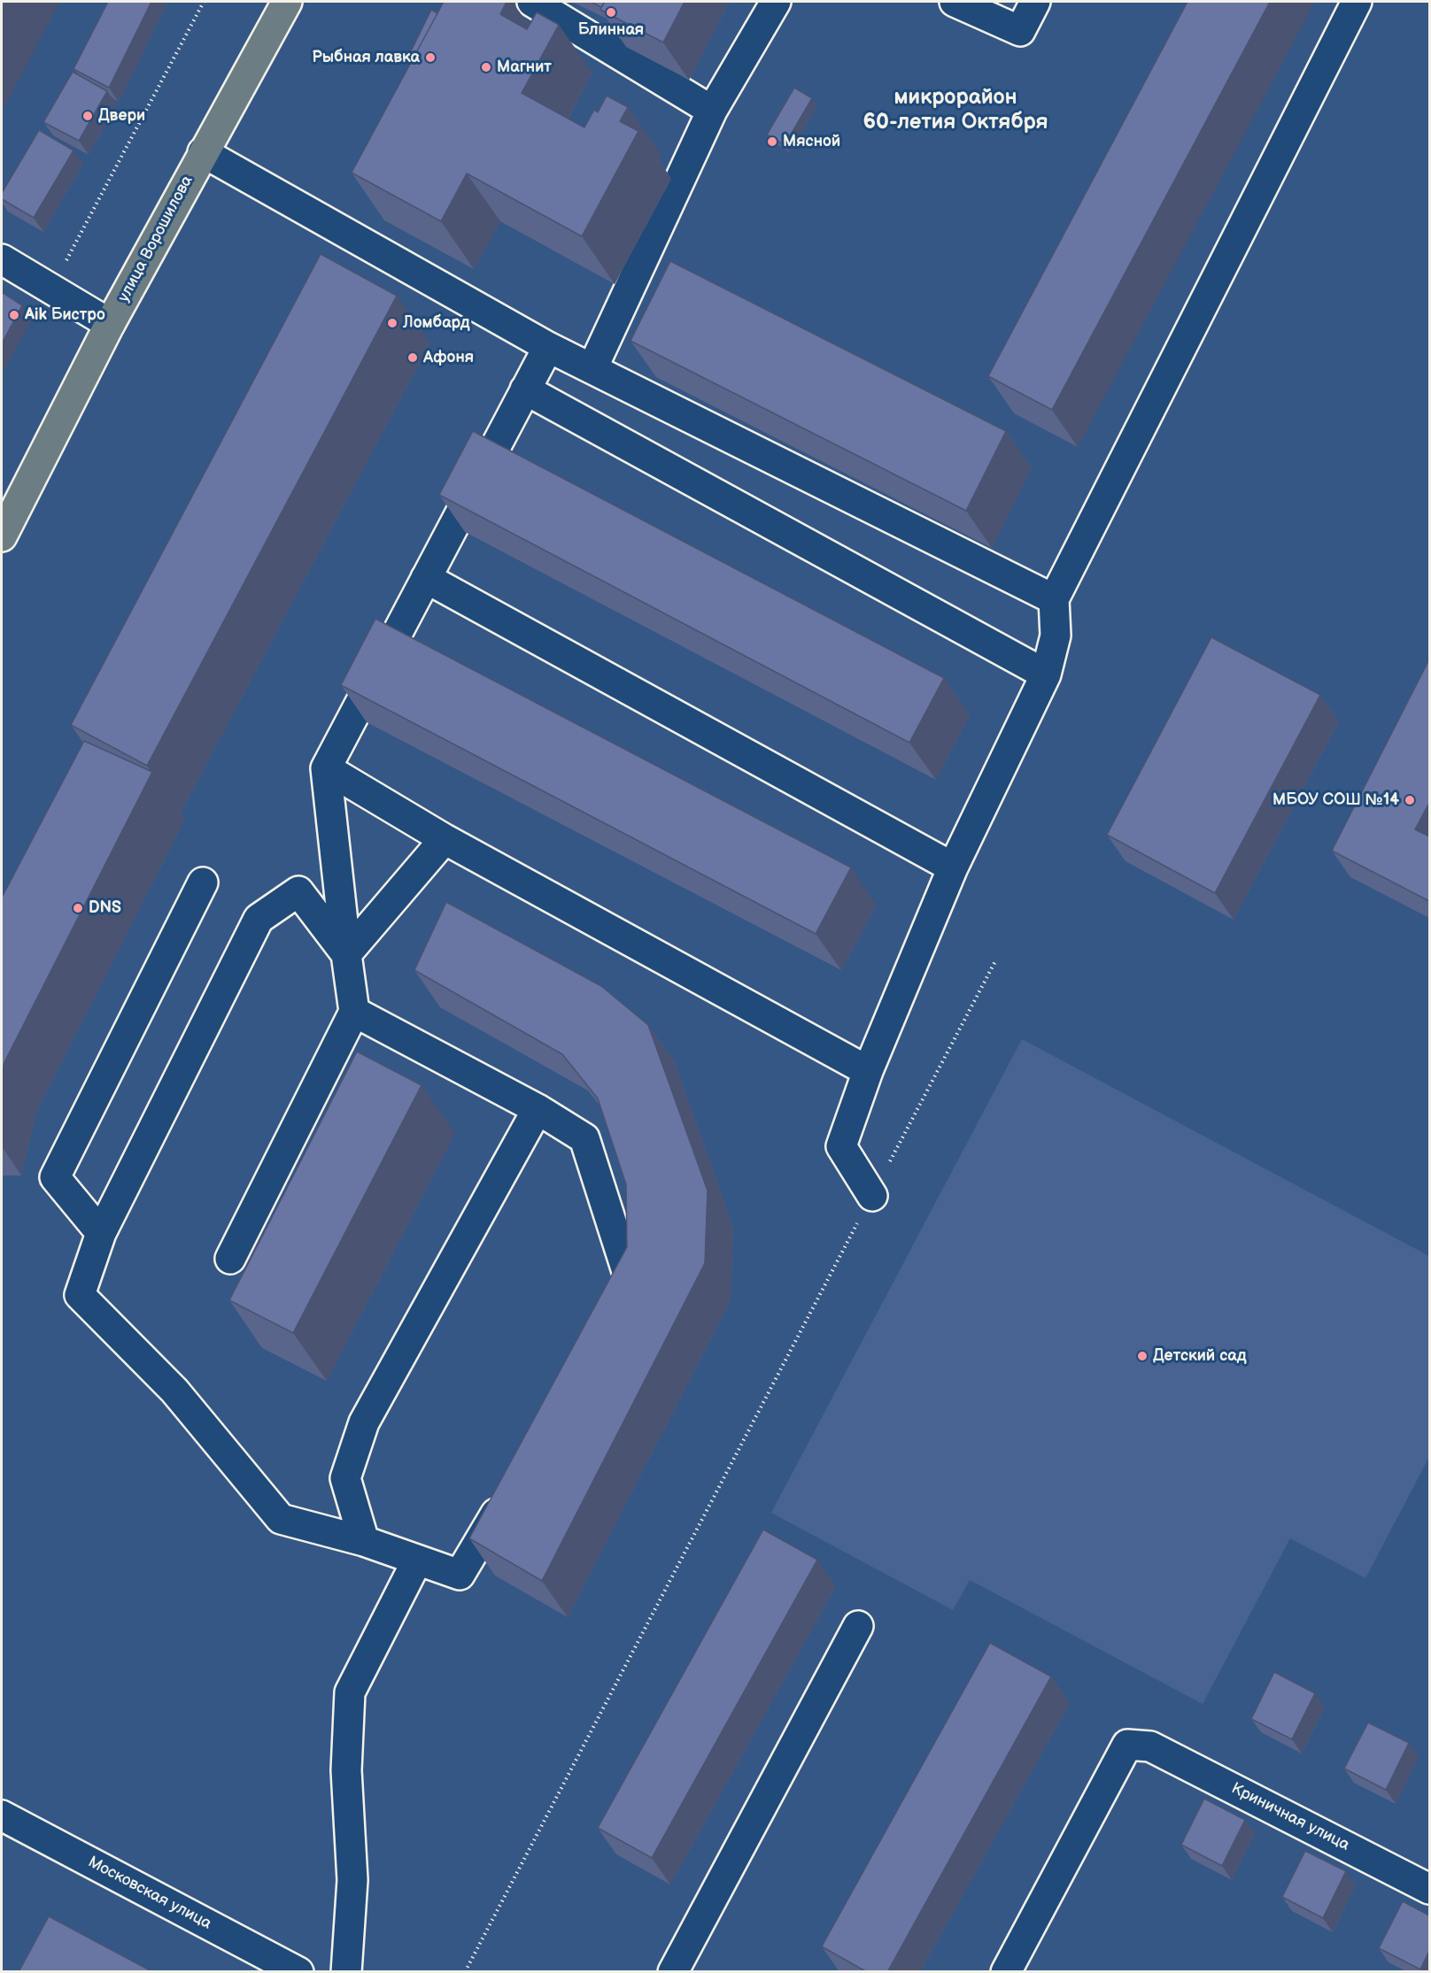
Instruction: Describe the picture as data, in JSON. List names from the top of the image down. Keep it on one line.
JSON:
{"streets":{"main road":["улица Ворошилова"],"street":["Криничная улица","Московская улица"]},"districts":["микрорайон 60-летия Октября"],"places":["Блинная","Рыбная лавка","Магнит","Двери","Мясной","Aik Бистро","Ломбард","Афоня","МБОУ СОШ №14","DNS","Детский сад"]}
